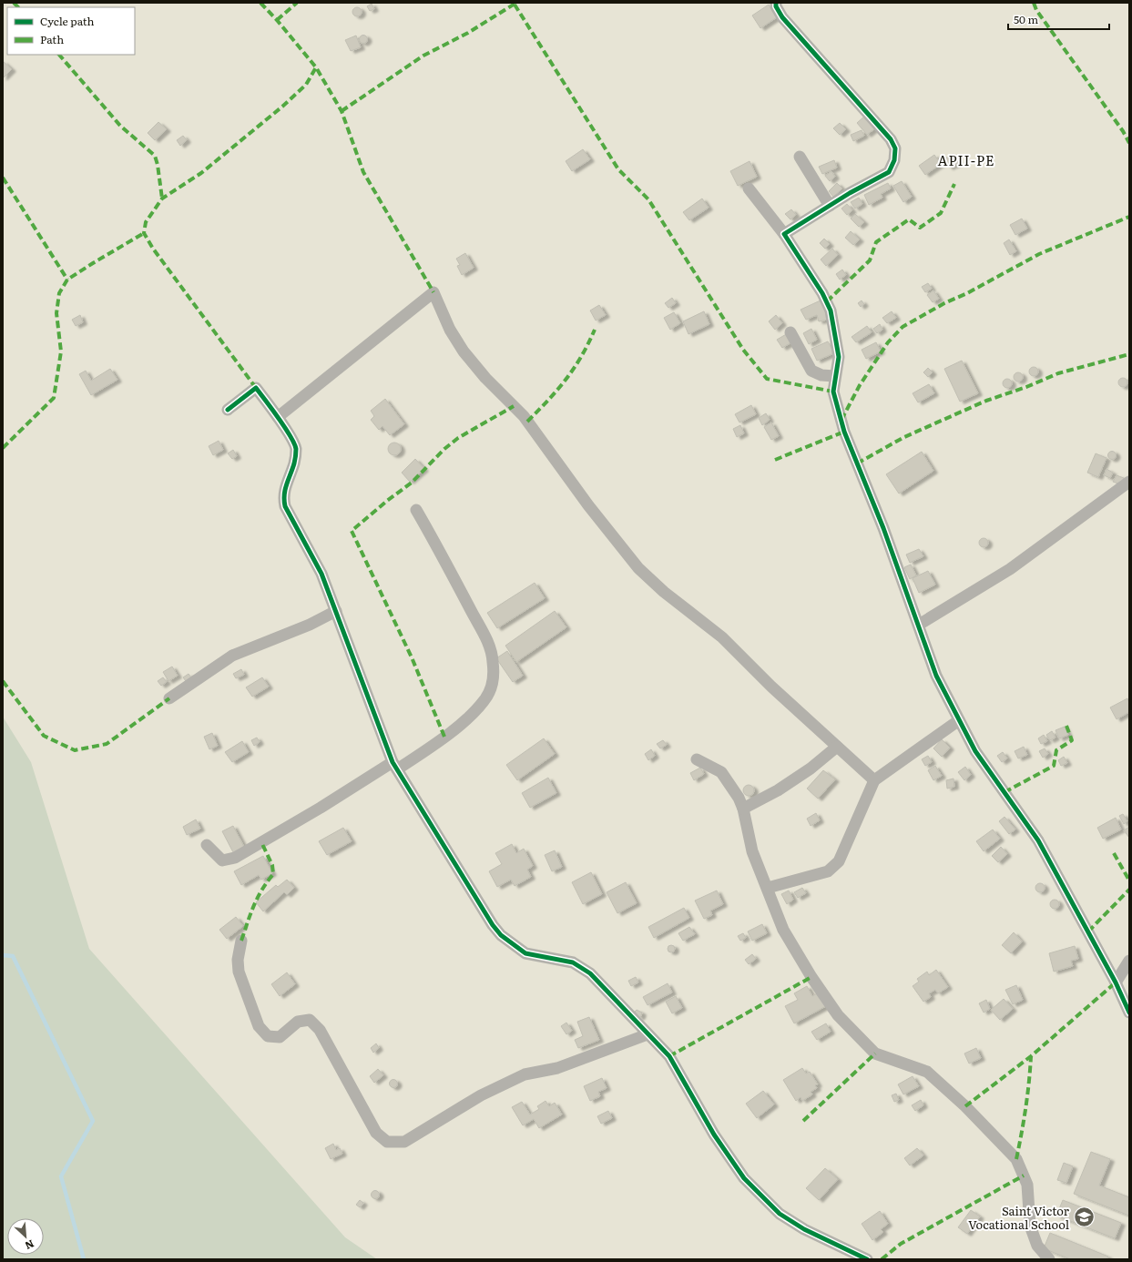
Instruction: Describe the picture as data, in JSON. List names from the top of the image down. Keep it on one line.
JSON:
{"districts":["APII-PE"],"places":{"school or university":["Saint Victor Vocational School"]},"legend":["Cycle path","Path"],"scale_bar":"50 m","north":"bottom right"}
